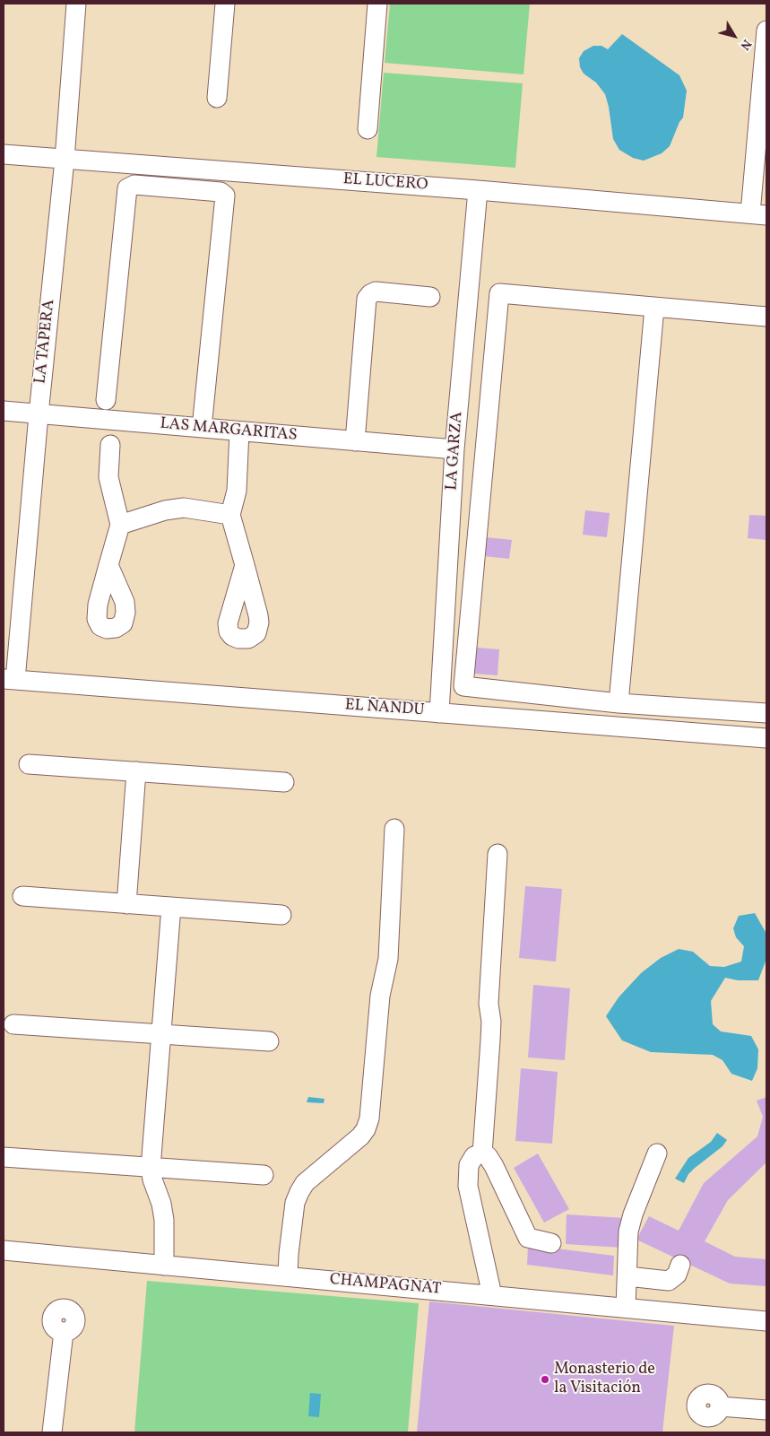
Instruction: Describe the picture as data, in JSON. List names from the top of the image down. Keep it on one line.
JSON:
{"streets":{"street":["EL LUCERO","LA TAPERA","LAS MARGARITAS","LA GARZA","EL ÑANDU","CHAMPAGNAT"]},"crossings":[["EL LUCERO","LA TAPERA"],["EL LUCERO","LA GARZA"],["LA TAPERA","LAS MARGARITAS"],["LA TAPERA","EL ÑANDU"],["LAS MARGARITAS","LA GARZA"],["LA GARZA","EL ÑANDU"]],"places":["Monasterio de la Visitación"],"north":"bottom right"}
